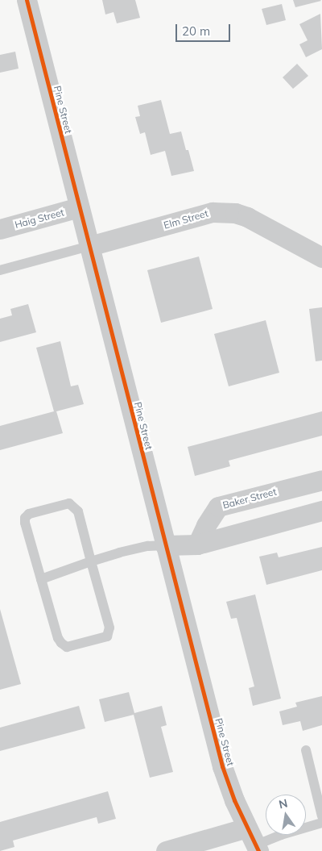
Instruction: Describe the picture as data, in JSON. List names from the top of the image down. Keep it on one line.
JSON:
{"streets":{"street":["Pine Street","Haig Street","Elm Street","Baker Street"]},"crossings":[["Pine Street","Haig Street"],["Pine Street","Elm Street"]],"scale_bar":"20 m","north":"top"}
